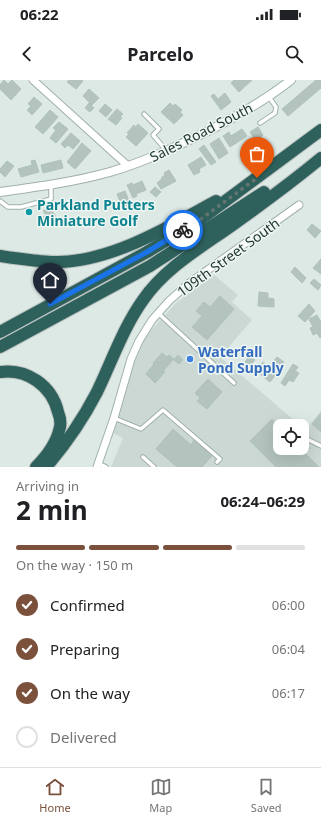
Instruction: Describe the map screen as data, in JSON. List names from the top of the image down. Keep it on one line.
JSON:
{"streets":{"street":["Sales Road South","109th Street South"]},"places":["Parkland Putters Miniature Golf","Waterfall Pond Supply"],"page":{"status":"06:22","header":"Parcelo","heading":["2 min","Arriving in","06:24–06:29"],"bar":"On the way · 150 m","list":[["Confirmed","06:00"],["Preparing","06:04"],["On the way","06:17"],"Delivered"],"tabs":["Home","Map","Saved"]}}
